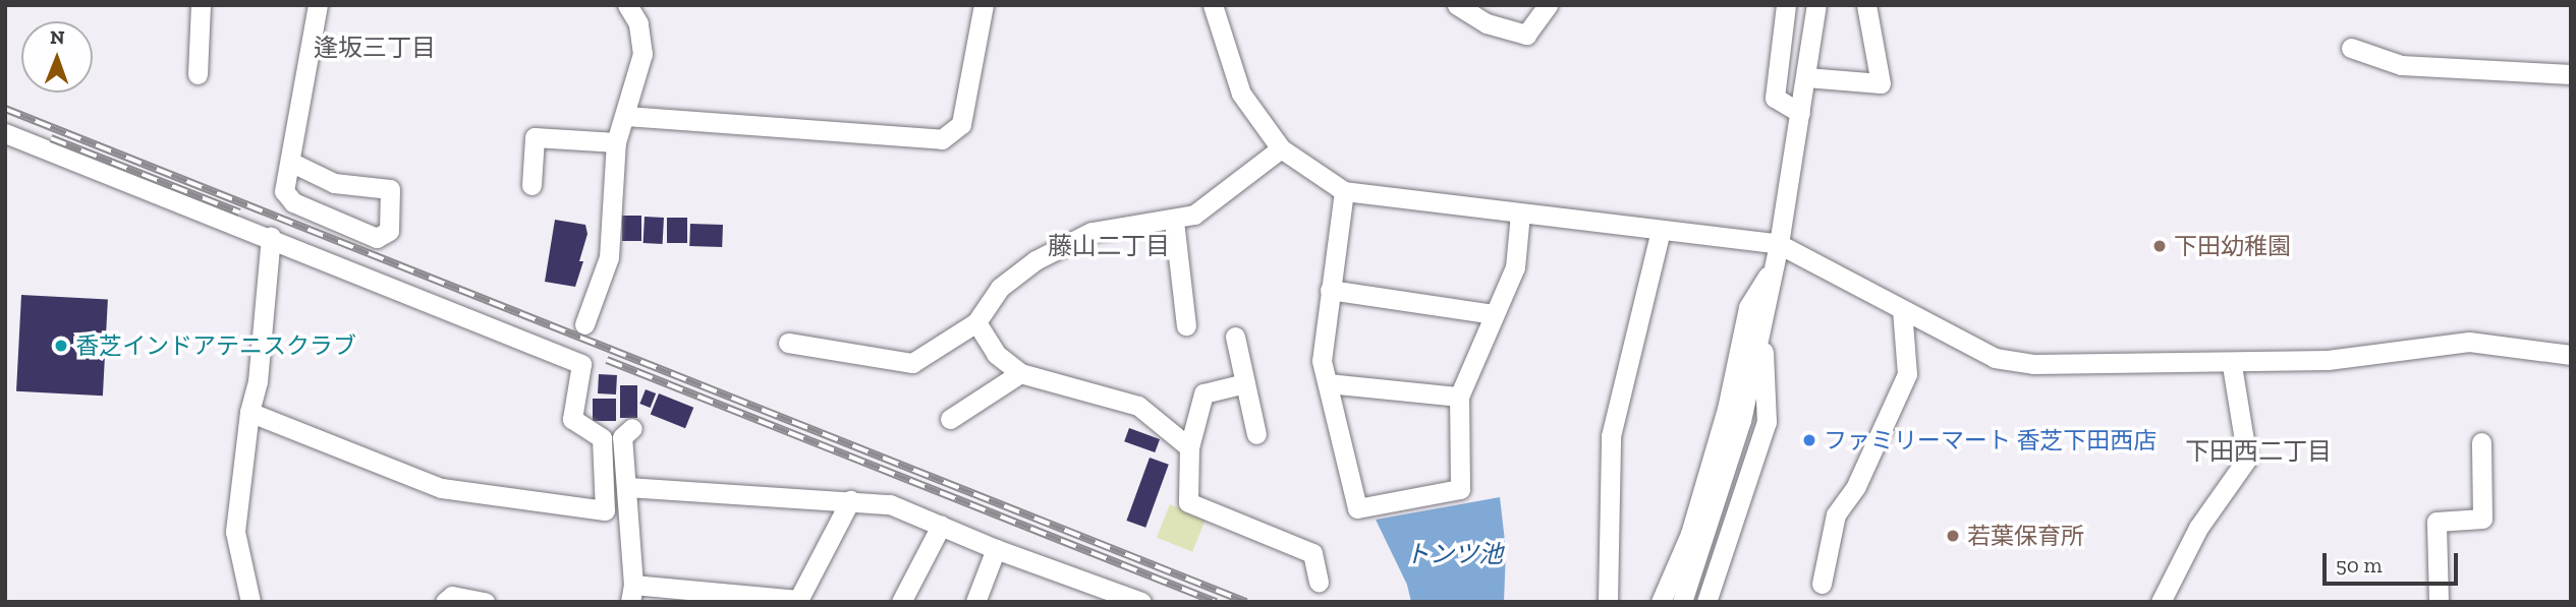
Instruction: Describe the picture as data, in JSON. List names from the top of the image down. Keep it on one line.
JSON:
{"districts":["逢坂三丁目","藤山二丁目","下田西二丁目"],"water":["トンツ池"],"places":["下田幼稚園","香芝インドアテニスクラブ","ファミリーマート 香芝下田西店","若葉保育所"],"scale_bar":"50 m","north":"top"}
